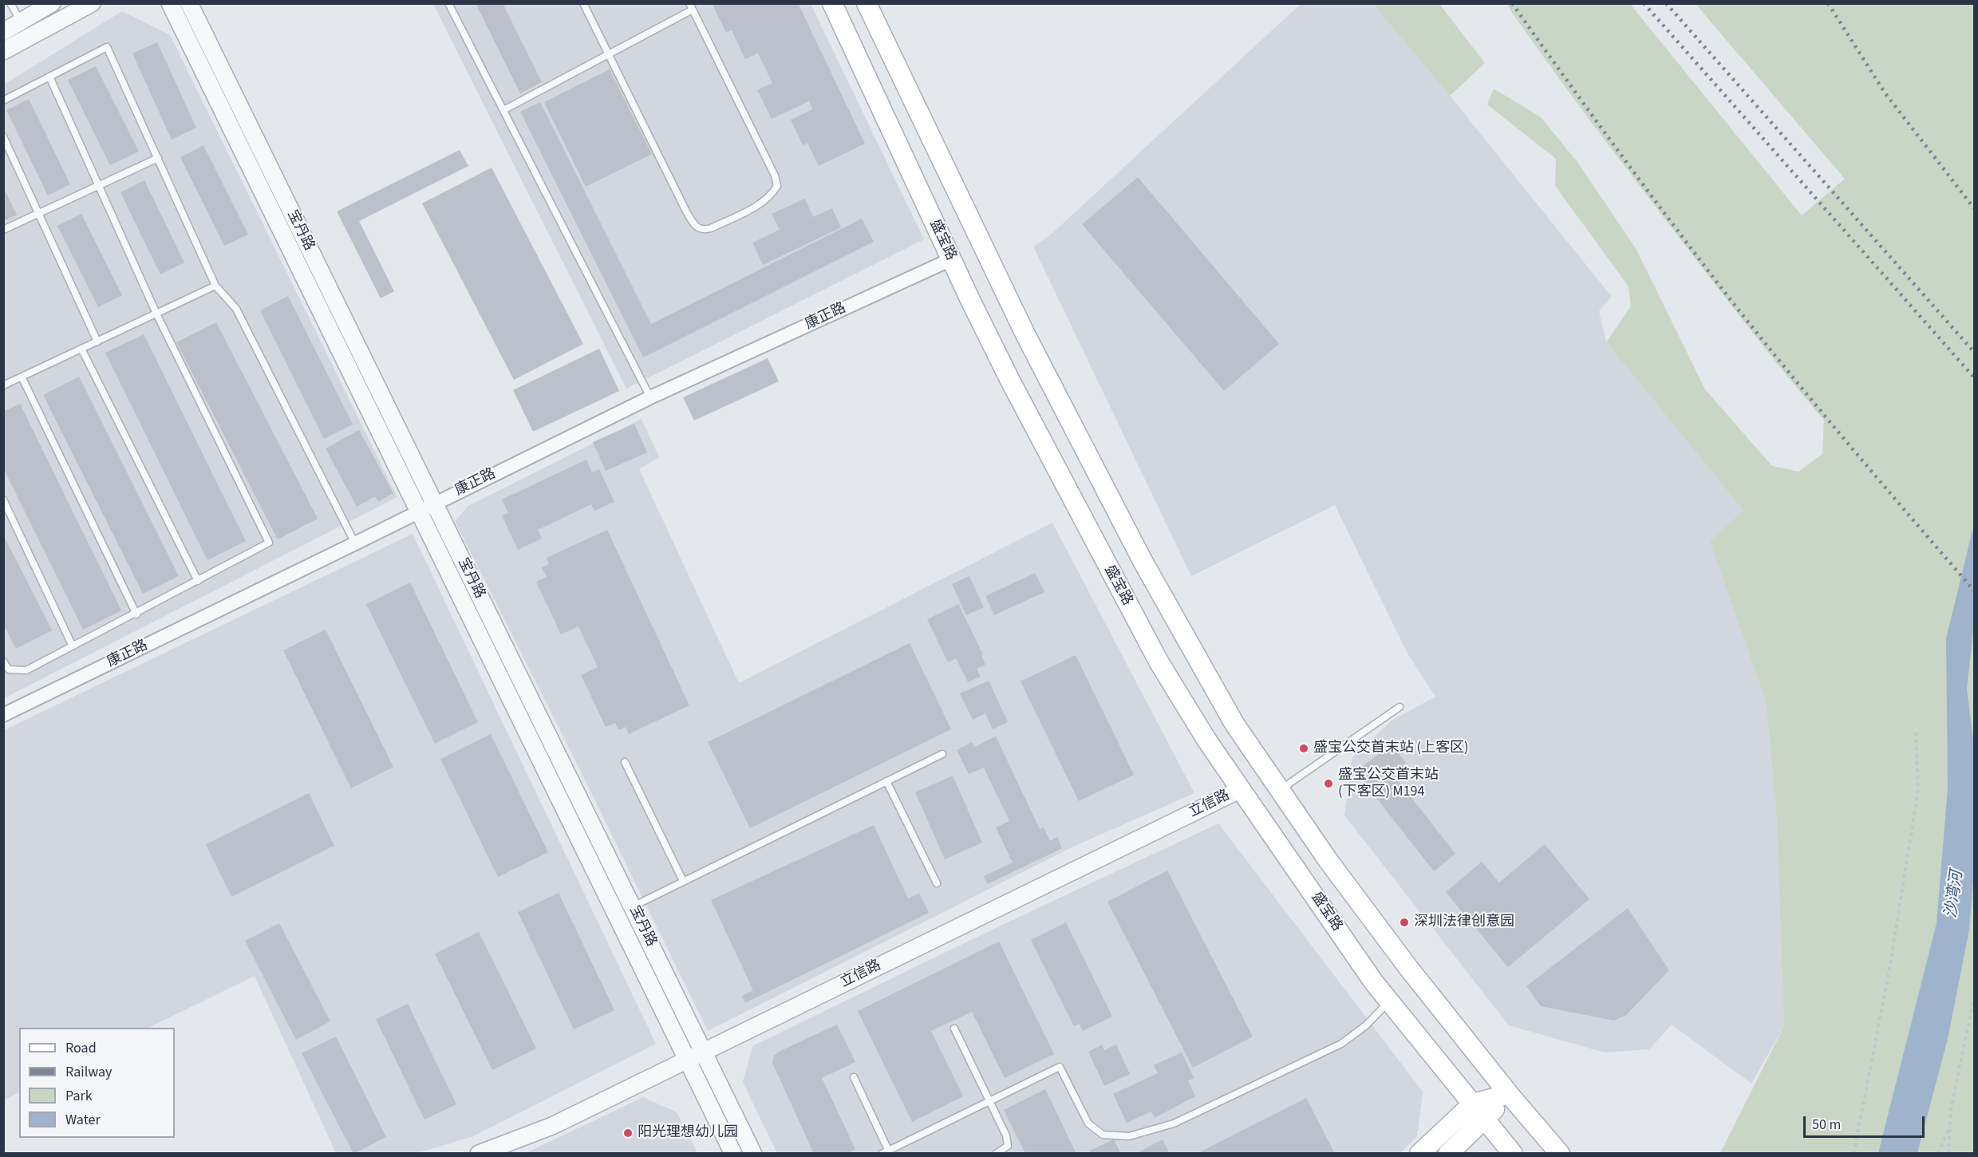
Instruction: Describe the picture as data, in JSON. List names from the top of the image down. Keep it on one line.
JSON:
{"streets":{"main road":["盛宝路"],"street":["宝丹路","康正路","立信路"]},"crossings":[["宝丹路","康正路"],["宝丹路","立信路"],["盛宝路","康正路"],["盛宝路","立信路"]],"water":["沙湾河"],"places":["盛宝公交首末站 (上客区)","盛宝公交首末站 (下客区) M194","深圳法律创意园","阳光理想幼儿园"],"legend":["Road","Railway","Park","Water"],"scale_bar":"50 m"}
